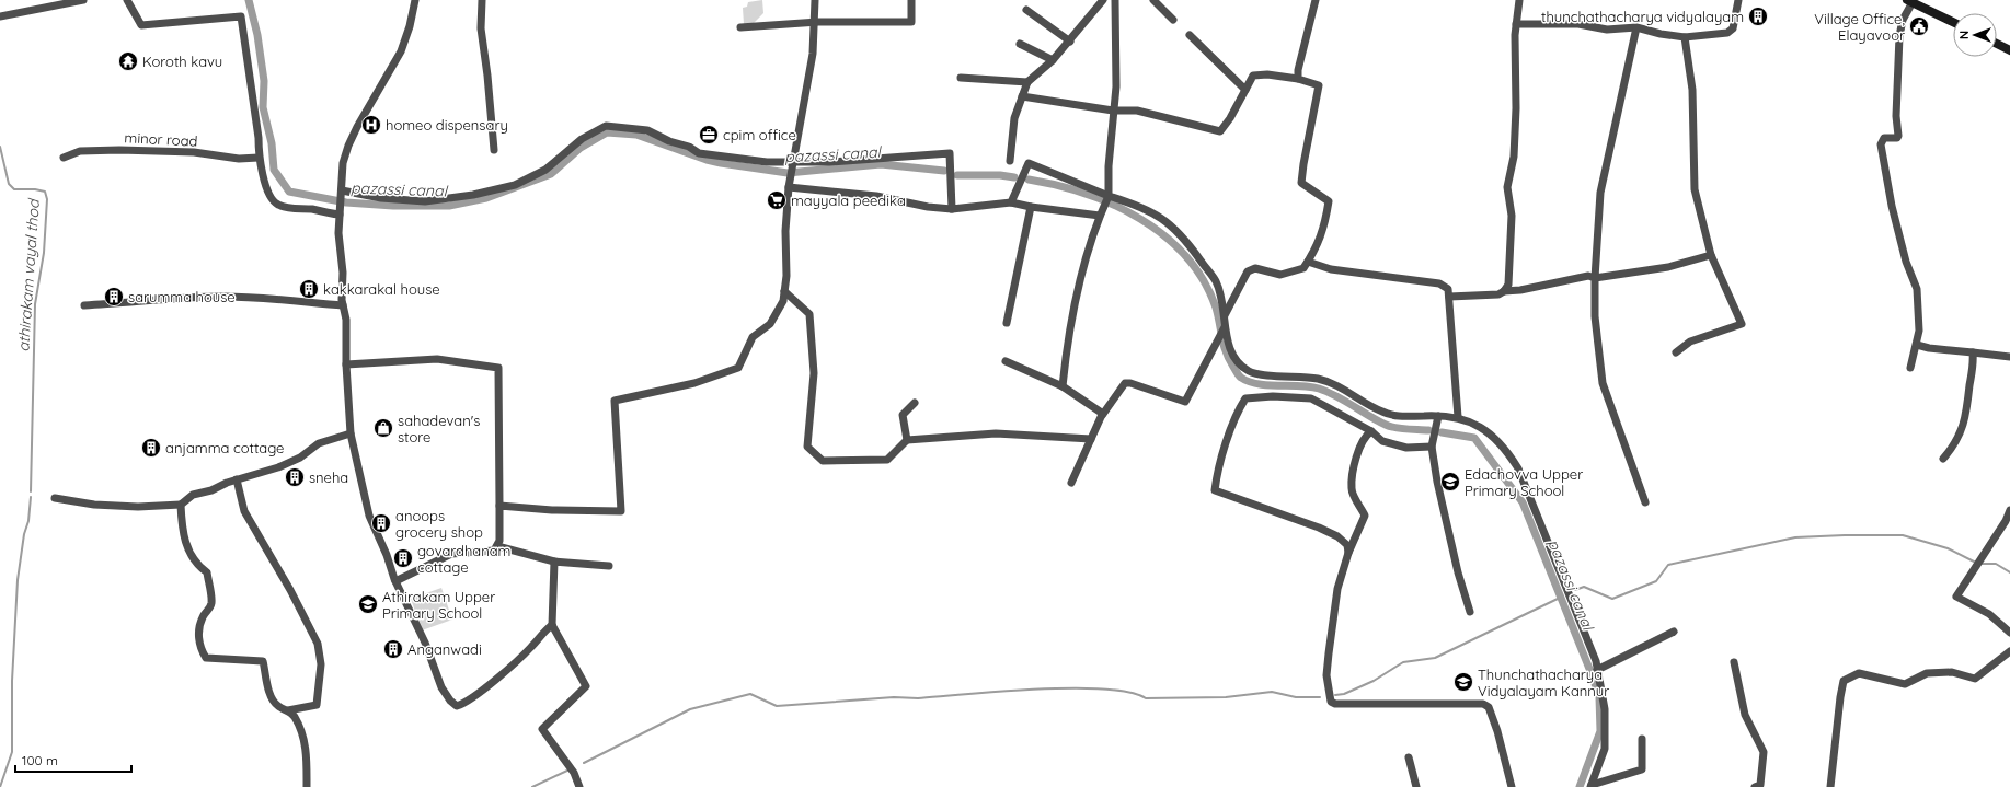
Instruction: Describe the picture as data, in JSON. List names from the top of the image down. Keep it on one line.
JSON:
{"streets":{"street":["minor road"]},"water":["pazassi canal","athirakam vayal thod"],"places":{"building":["thunchathacharya vidyalayam","kakkarakal house","sarumma house","anjamma cottage","sneha","anoops grocery shop","govardhanam cottage","Anganwadi"],"public building":["Village Office, Elayavoor"],"temple":["Koroth kavu"],"hospital":["homeo dispensary"],"office":["cpim office"],"supermarket":["mayyala peedika"],"shop":["sahadevan's store"],"school or university":["Edachovva Upper Primary School","Athirakam Upper Primary School","Thunchathacharya Vidyalayam Kannur"]},"scale_bar":"100 m","north":"left"}
